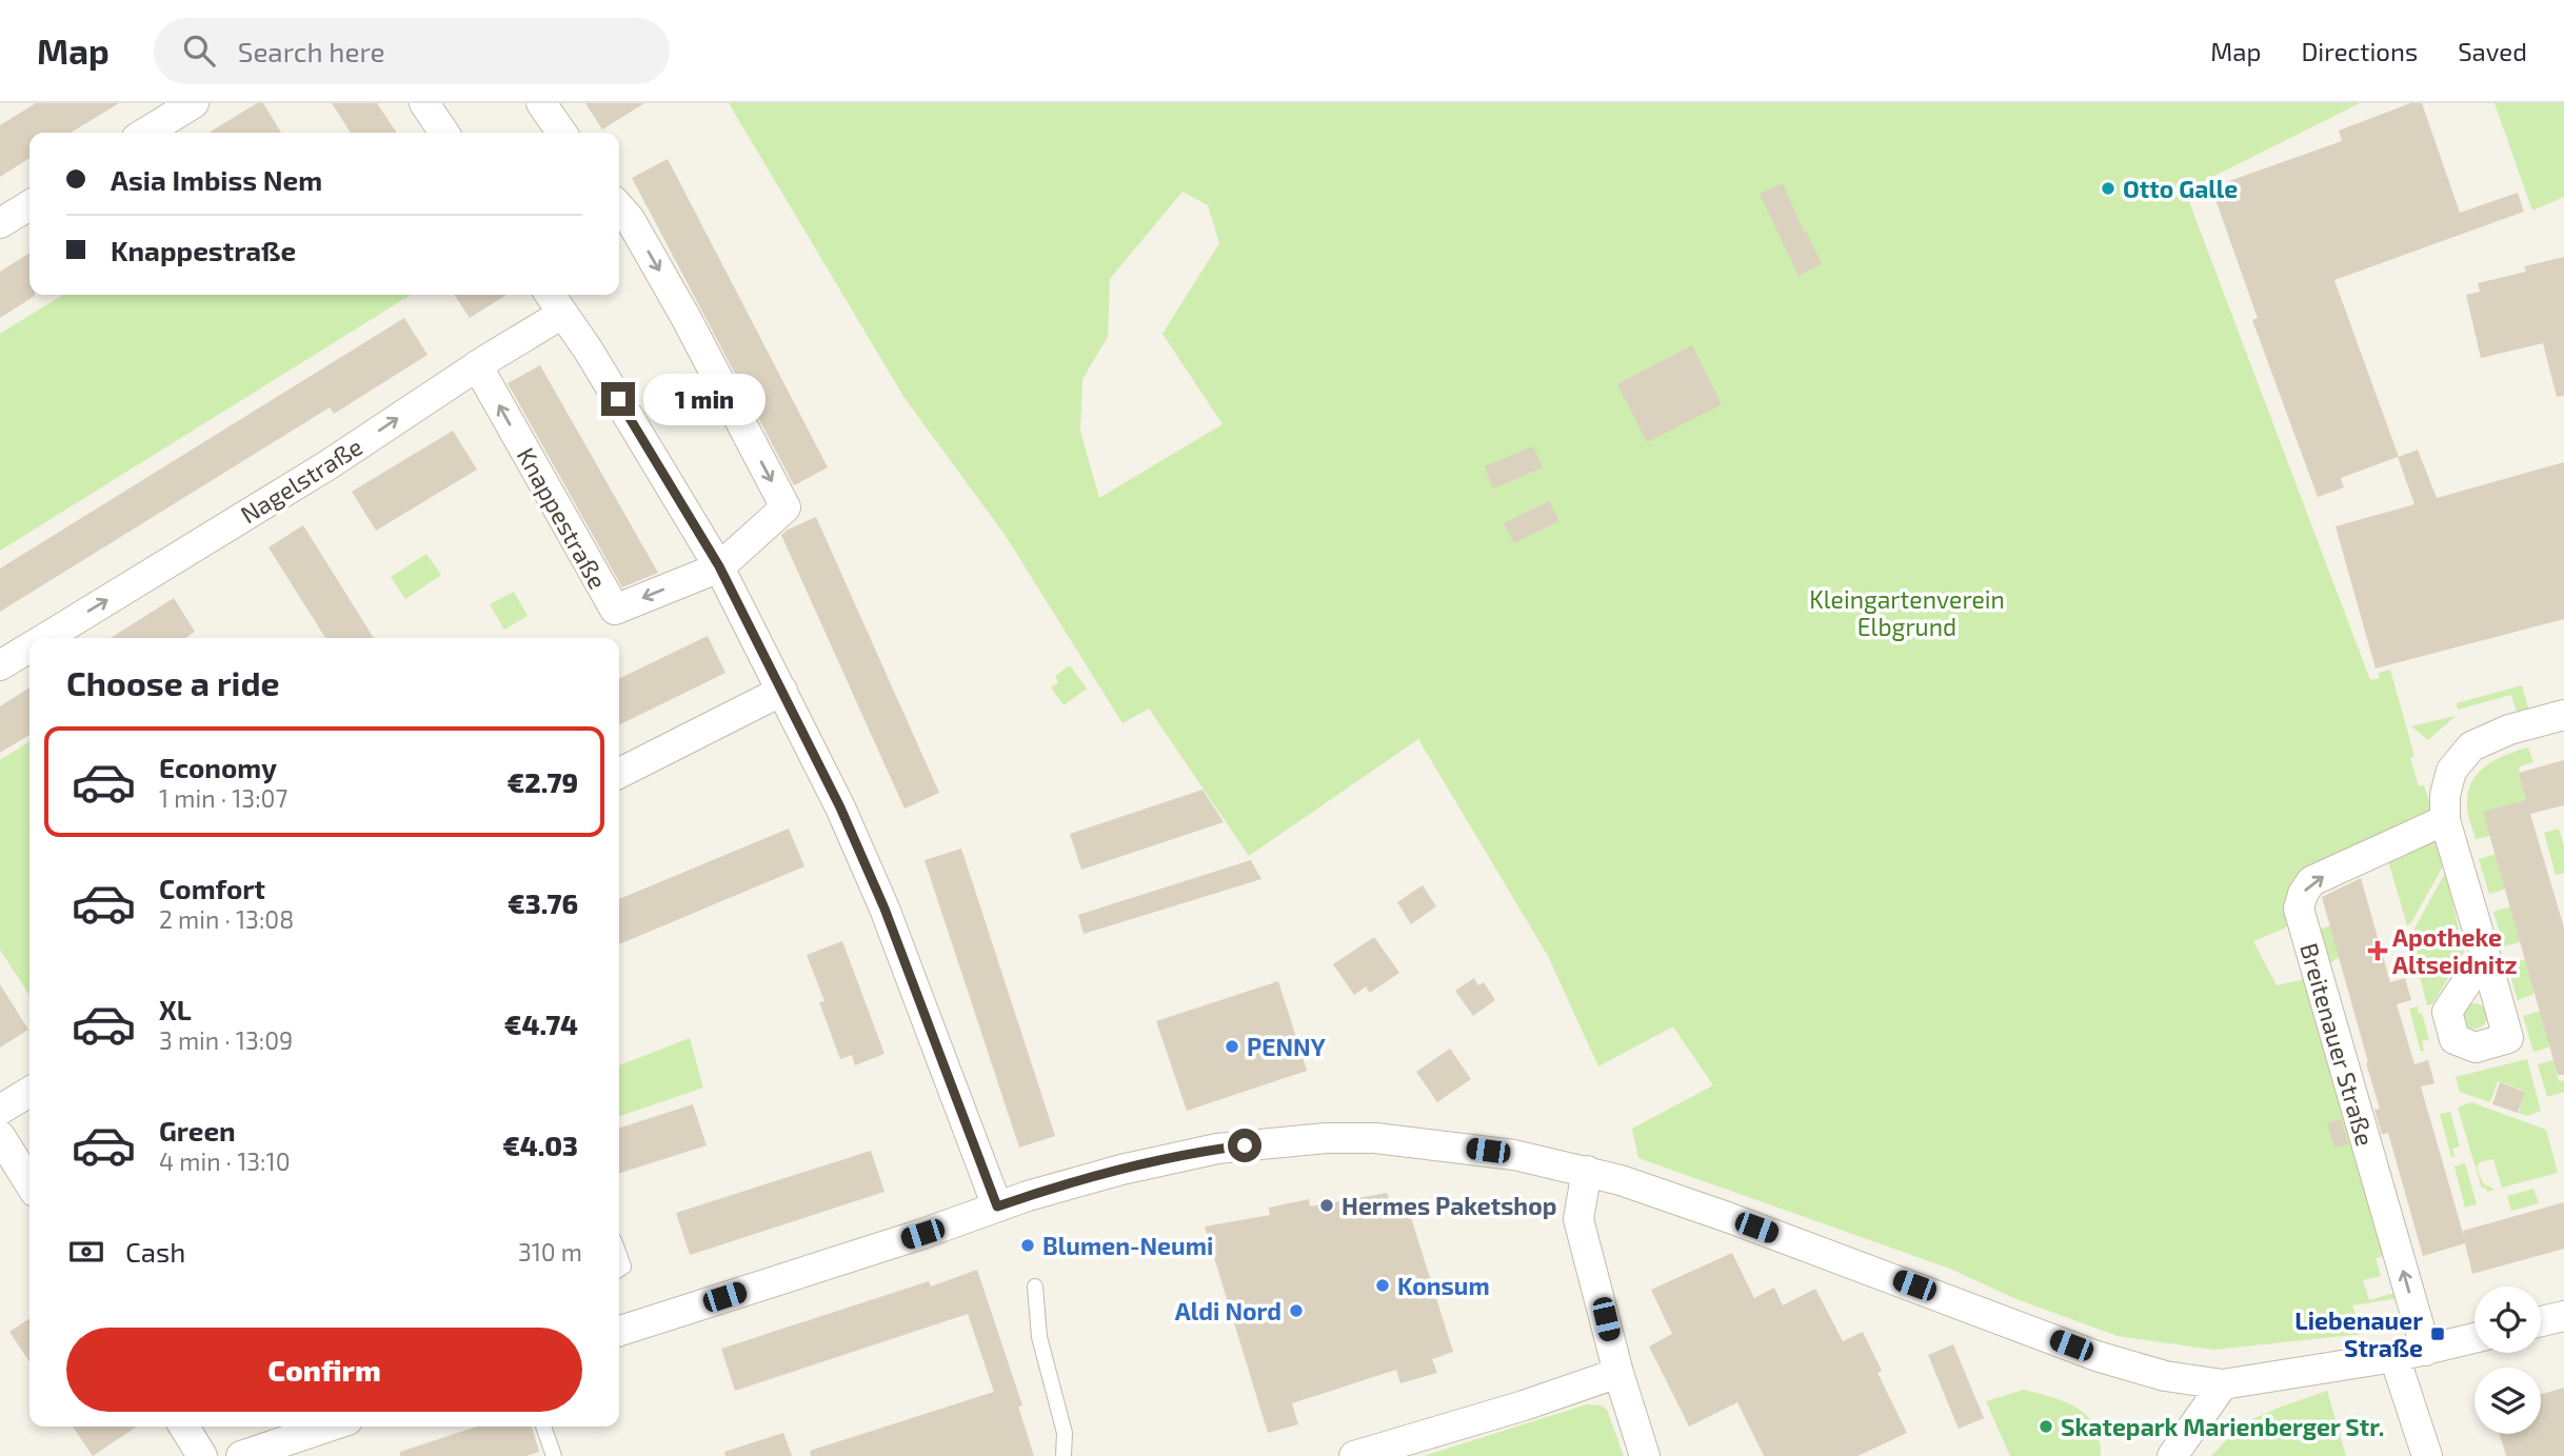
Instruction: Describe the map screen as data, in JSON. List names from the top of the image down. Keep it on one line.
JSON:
{"streets":{"street":["Nagelstraße","Knappestraße","Breitenauer Straße"]},"crossings":[["Nagelstraße","Knappestraße"]],"one_way":["Nagelstraße","Breitenauer Straße"],"parks":["Kleingartenverein Elbgrund"],"places":{"other":["Otto Galle","PENNY","Hermes Paketshop","Blumen-Neumi","Konsum","Aldi Nord","Skatepark Marienberger Str."],"health":["Apotheke Altseidnitz"],"transit":["Liebenauer Straße"]},"page":{"header":"Map","search":"Search here","nav":["Map","Directions","Saved"],"banner":["Asia Imbiss Nem","Knappestraße"],"bubble":"1 min","heading":"Choose a ride","list":[{"name":"Economy","note":"1 min · 13:07","value":"€2.79"},{"name":"Comfort","note":"2 min · 13:08","value":"€3.76"},{"name":"XL","note":"3 min · 13:09","value":"€4.74"},{"name":"Green","note":"4 min · 13:10","value":"€4.03"}],"pay":["Cash","310 m"],"buttons":"Confirm"}}
